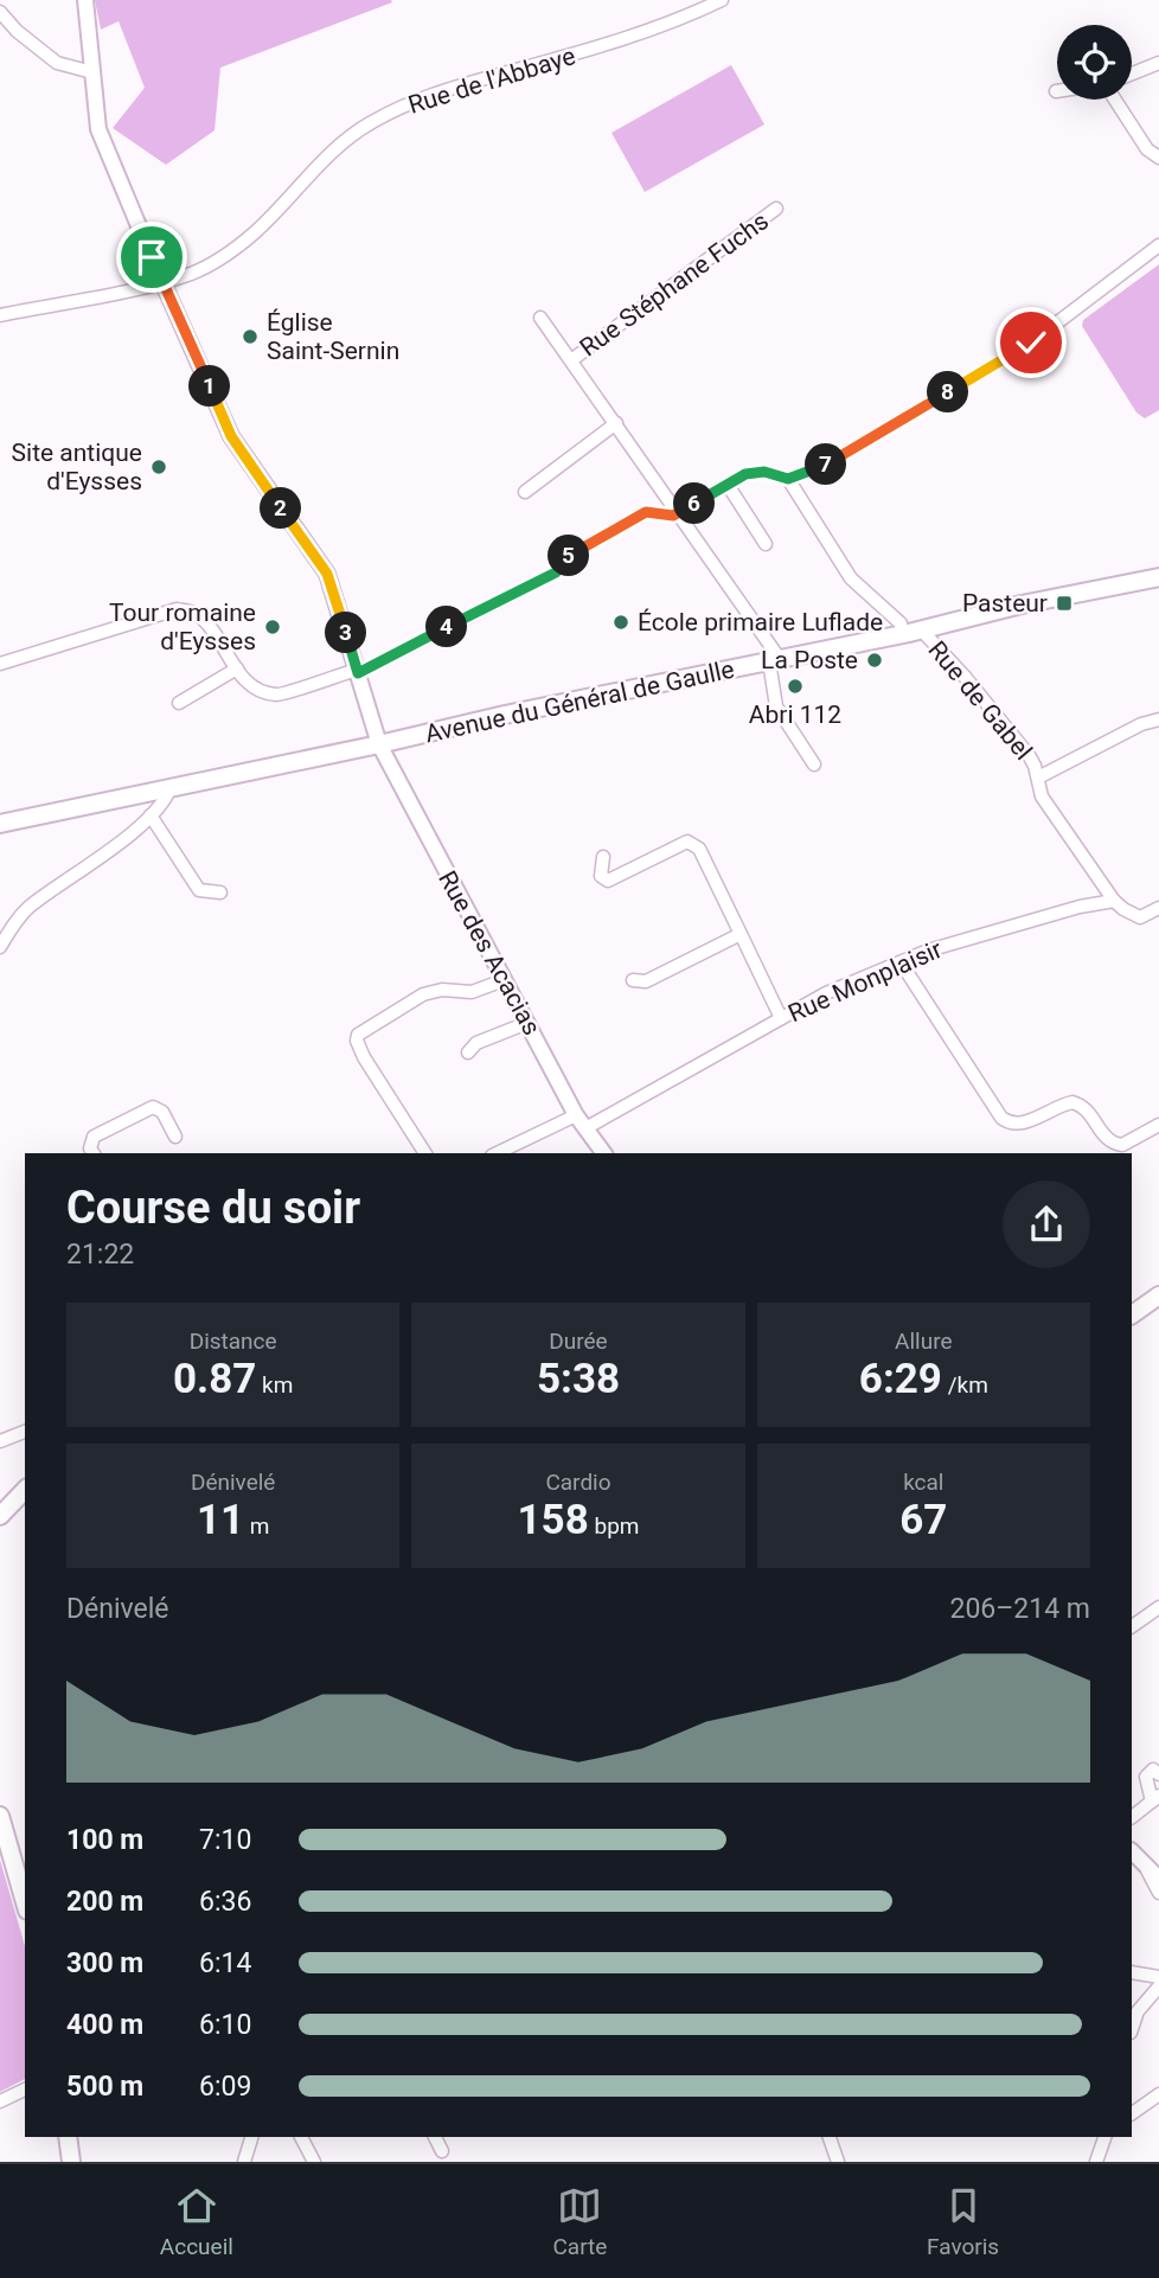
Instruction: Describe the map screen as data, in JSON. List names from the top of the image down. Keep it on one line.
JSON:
{"streets":{"main road":["Avenue du Général de Gaulle"],"street":["Rue de l'Abbaye","Rue Stéphane Fuchs","Rue de Gabel","Rue des Acacias","Rue Monplaisir"]},"crossings":[["Rue de l'Abbaye","Rue des Acacias"],["Rue de Gabel","Avenue du Général de Gaulle"],["Rue de Gabel","Rue Monplaisir"],["Avenue du Général de Gaulle","Rue des Acacias"],["Rue des Acacias","Rue Monplaisir"]],"places":{"other":["Église Saint-Sernin","Site antique d'Eysses","École primaire Luflade","Tour romaine d'Eysses","La Poste","Abri 112"],"transit":["Pasteur"]},"page":{"pins":["1","8","7","6","2","5","4","3"],"heading":["Course du soir","21:22"],"stats":[["Distance","0.87 km"],["Durée","5:38"],["Allure","6:29 /km"],["Dénivelé","11 m"],["Cardio","158 bpm"],["kcal","67"]],"chart":["Dénivelé","206–214 m"],"list":[{"name":"100 m","note":"7:10"},{"name":"200 m","note":"6:36"},{"name":"300 m","note":"6:14"},{"name":"400 m","note":"6:10"},{"name":"500 m","note":"6:09"}],"tabs":["Accueil","Carte","Favoris"]}}
